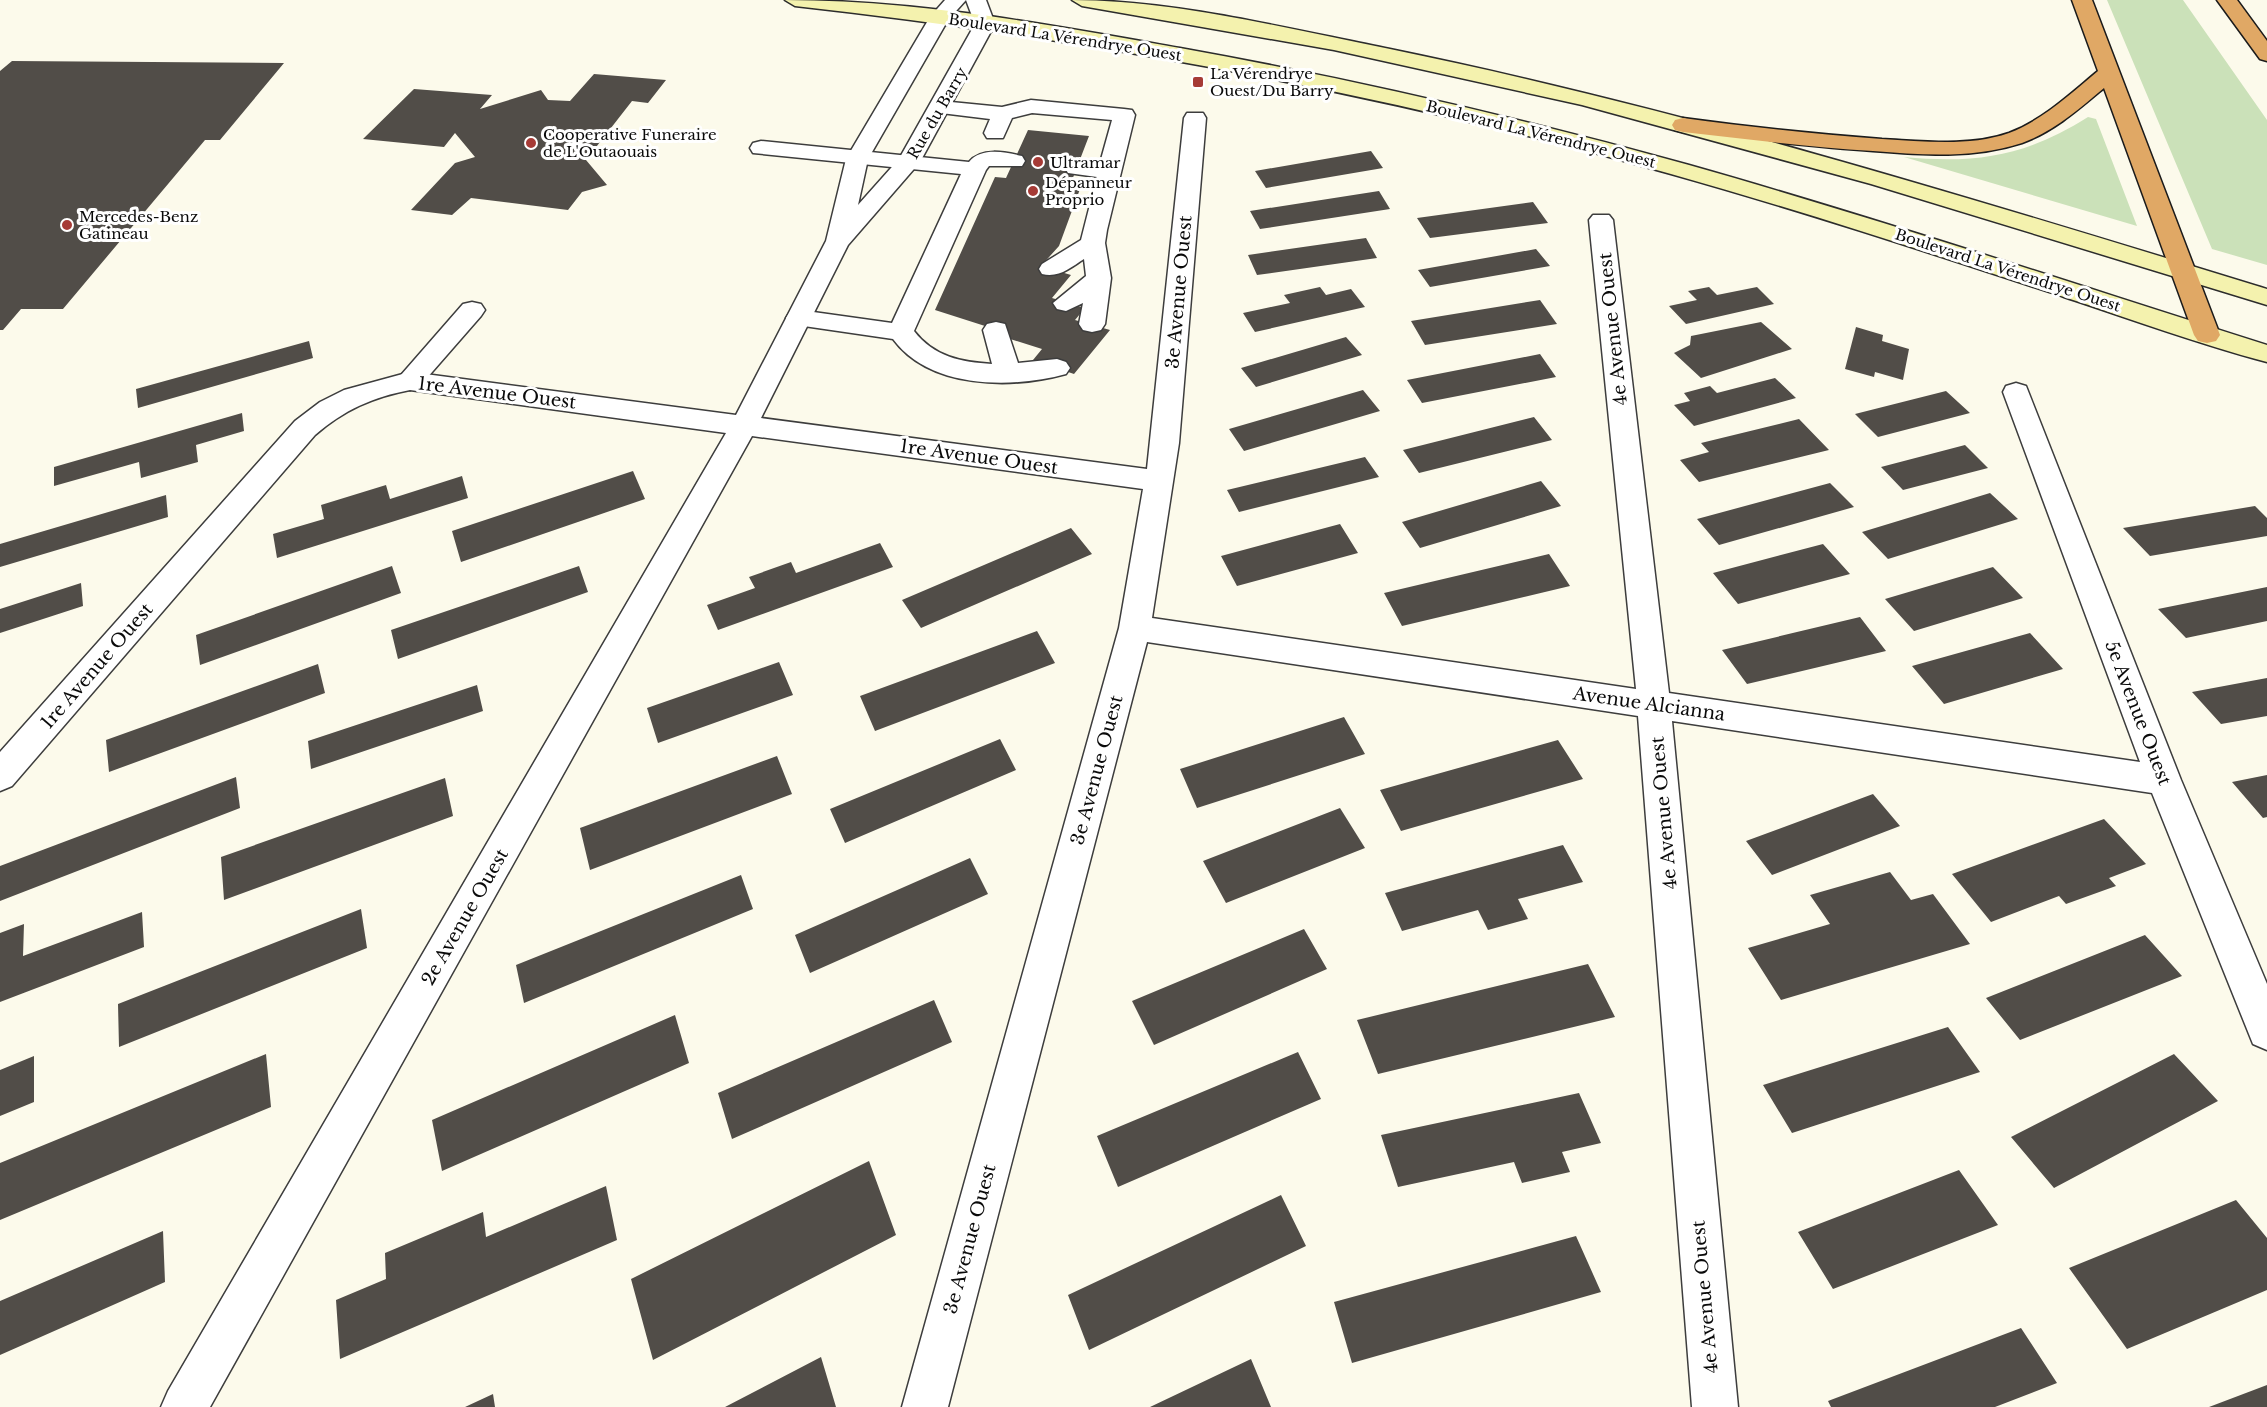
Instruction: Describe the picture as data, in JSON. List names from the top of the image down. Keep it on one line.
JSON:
{"streets":{"main road":["Boulevard La Vérendrye Ouest"],"street":["Rue du Barry","3e Avenue Ouest","4e Avenue Ouest","1re Avenue Ouest","Avenue Alcianna","5e Avenue Ouest","2e Avenue Ouest"]},"crossings":[["Boulevard La Vérendrye Ouest","Rue du Barry"],["Rue du Barry","1re Avenue Ouest"],["Rue du Barry","2e Avenue Ouest"],["3e Avenue Ouest","1re Avenue Ouest"],["3e Avenue Ouest","Avenue Alcianna"],["4e Avenue Ouest","Avenue Alcianna"],["1re Avenue Ouest","2e Avenue Ouest"],["Avenue Alcianna","5e Avenue Ouest"]],"places":{"transit":["La Vérendrye Ouest/Du Barry"],"other":["Cooperative Funeraire de L'Outaouais","Ultramar","Dépanneur Proprio","Mercedes-Benz Gatineau"]}}
